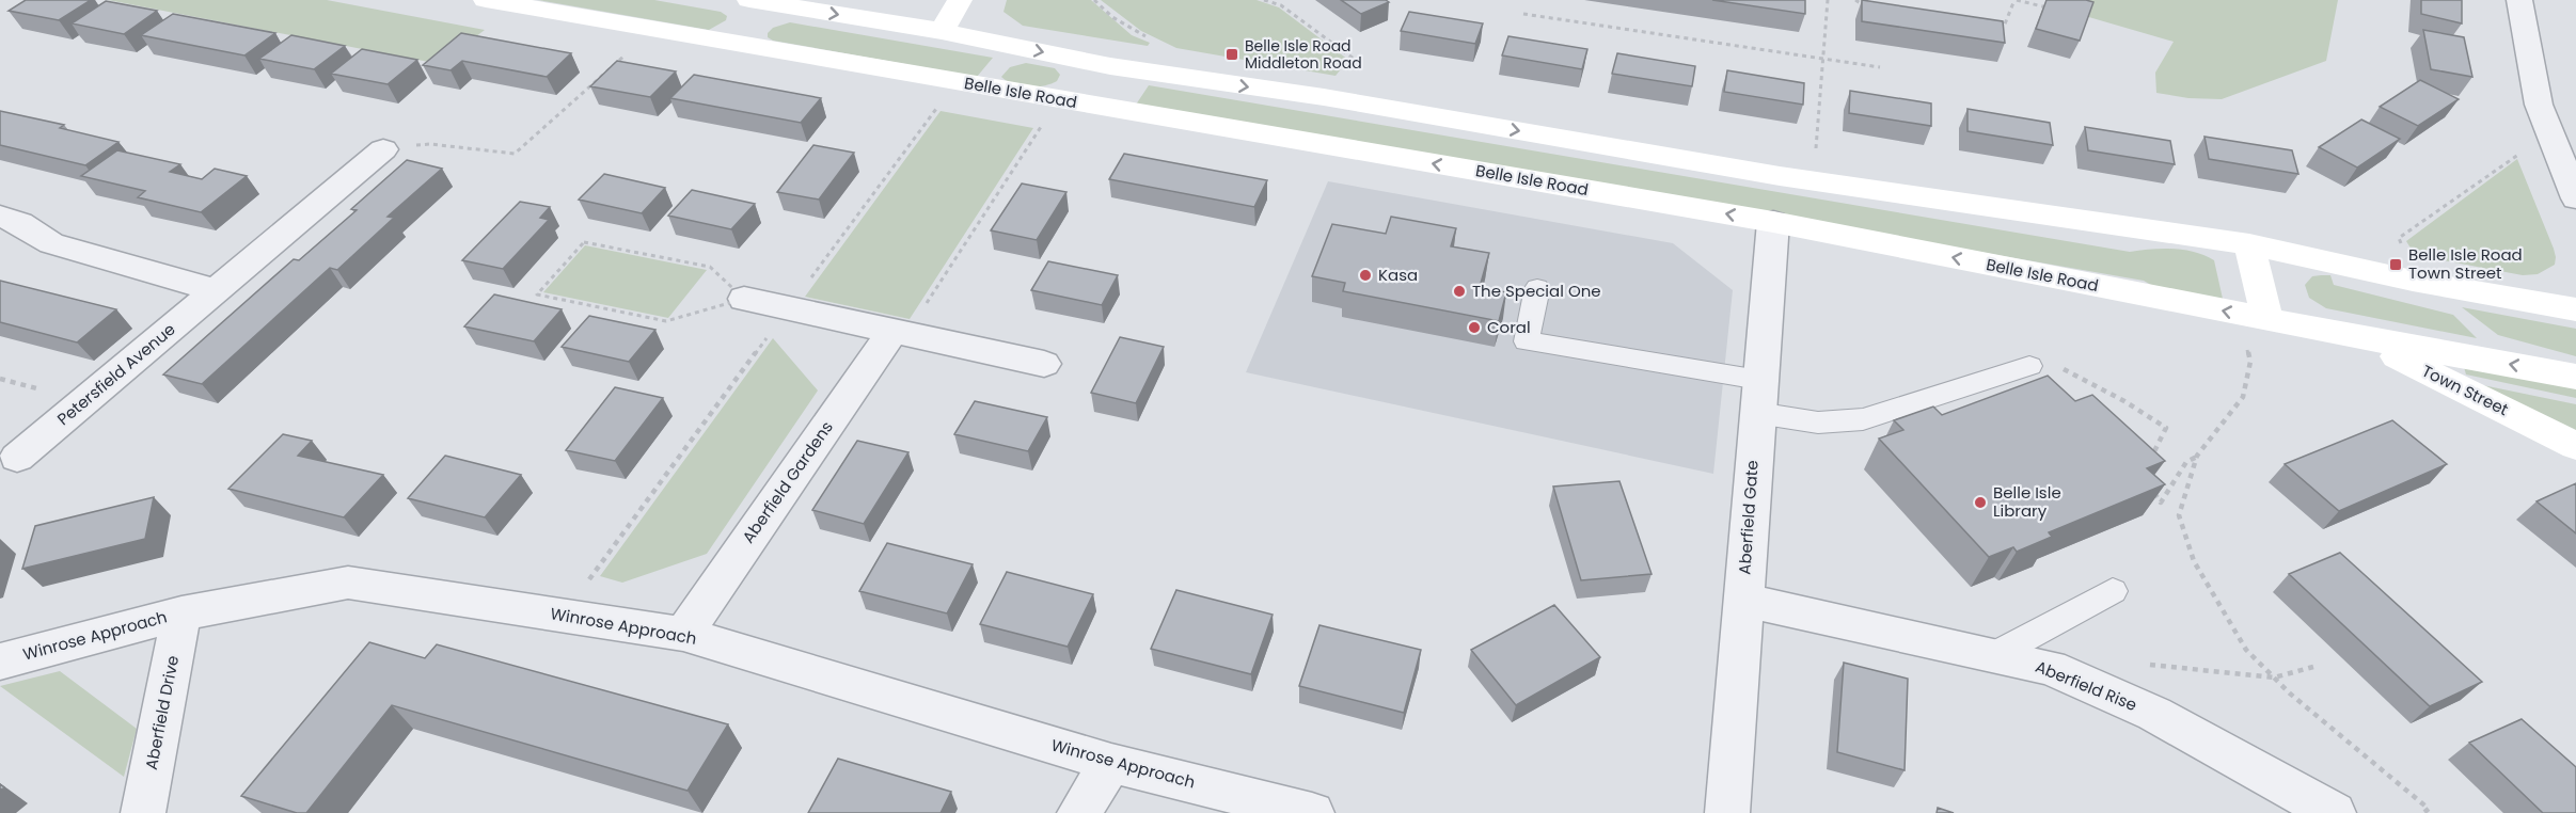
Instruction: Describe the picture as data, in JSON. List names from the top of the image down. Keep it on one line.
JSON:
{"streets":{"street":["Belle Isle Road","Petersfield Avenue","Town Street","Aberfield Gardens","Aberfield Gate","Winrose Approach","Aberfield Rise","Aberfield Drive"]},"crossings":[["Belle Isle Road","Town Street"],["Belle Isle Road","Aberfield Gate"],["Aberfield Gardens","Winrose Approach"],["Aberfield Gate","Aberfield Rise"],["Winrose Approach","Aberfield Drive"]],"places":{"transit":["Belle Isle Road Middleton Road","Belle Isle Road Town Street"],"other":["Kasa","The Special One","Coral","Belle Isle Library"]}}
